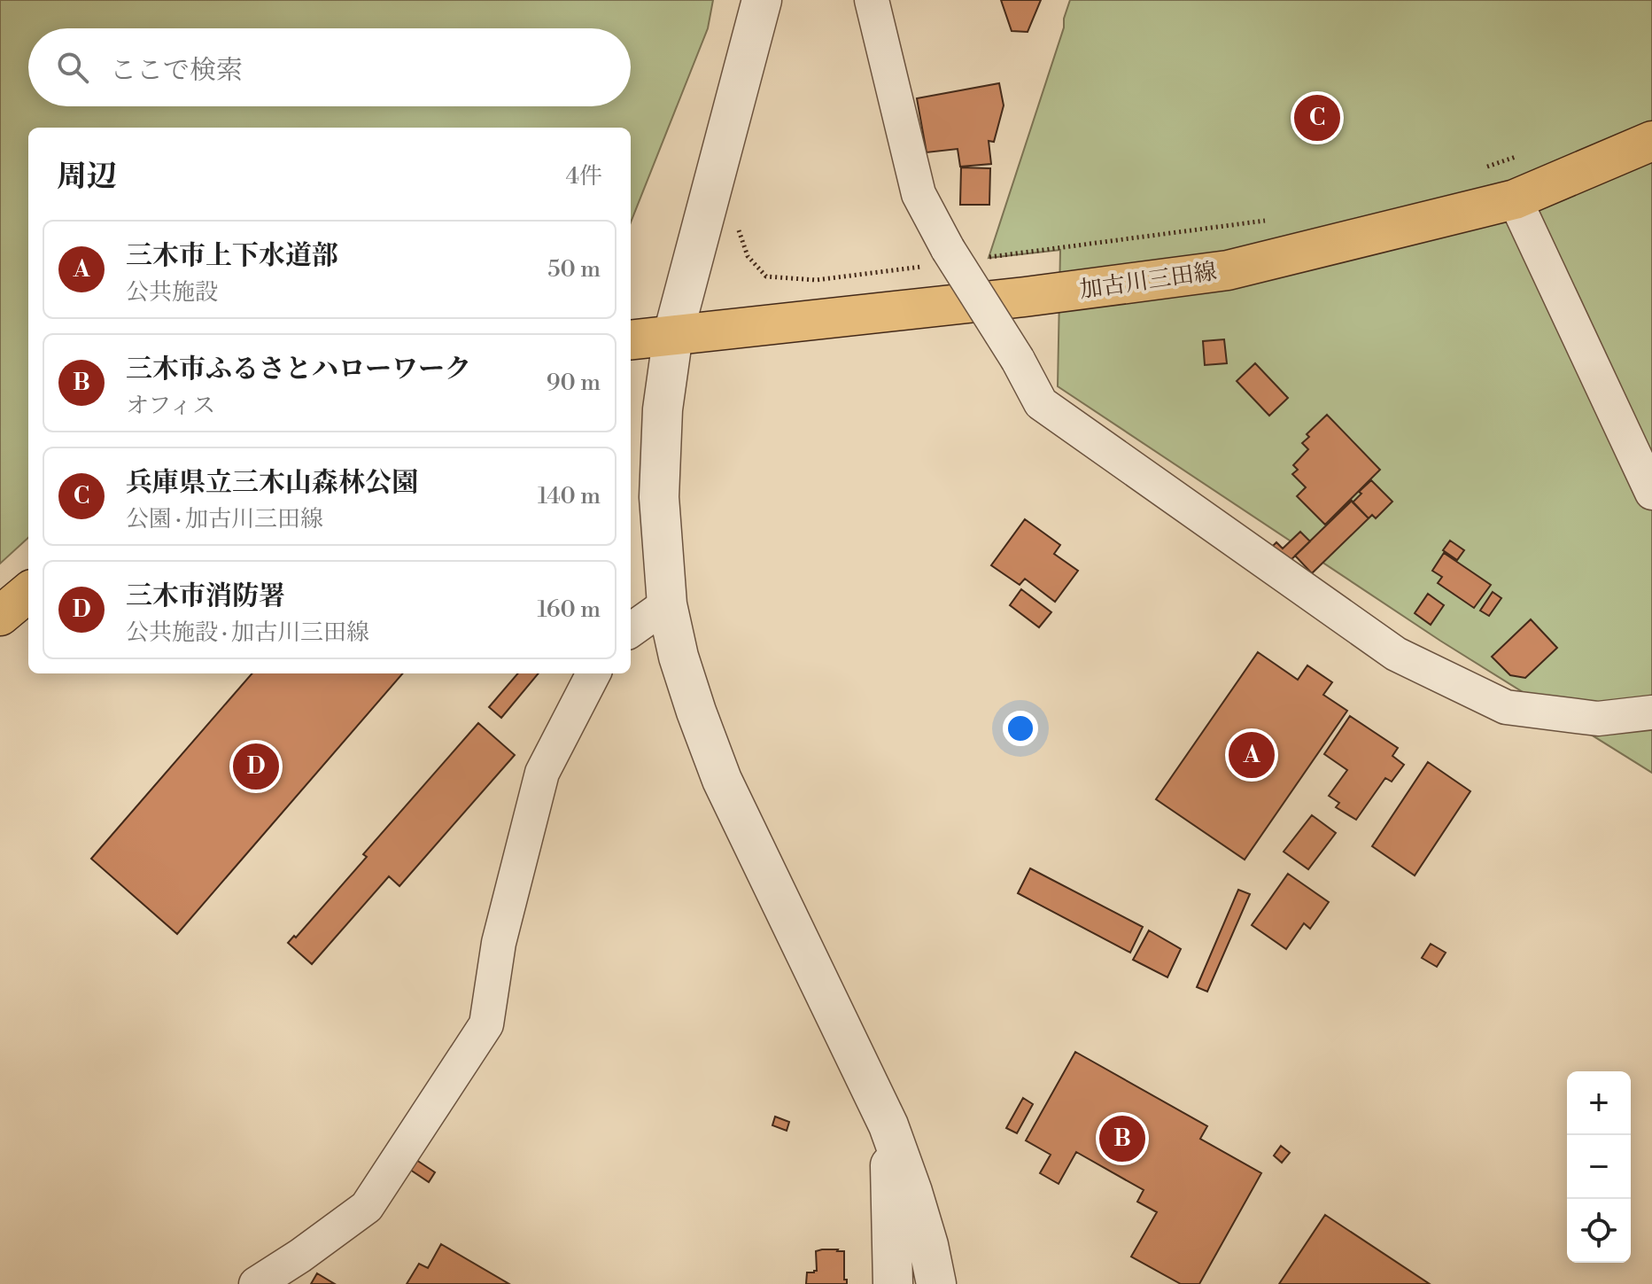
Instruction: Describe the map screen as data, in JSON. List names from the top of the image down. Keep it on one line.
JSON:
{"streets":{"main road":["加古川三田線"]},"page":{"search":"ここで検索","pins":["C","A","D","B"],"heading":["周辺","4件"],"list":[{"mark":"A","name":"三木市上下水道部","note":"公共施設","value":"50 m"},{"mark":"B","name":"三木市ふるさとハローワーク","note":"オフィス","value":"90 m"},{"mark":"C","name":"兵庫県立三木山森林公園","note":"公園 · 加古川三田線","value":"140 m"},{"mark":"D","name":"三木市消防署","note":"公共施設 · 加古川三田線","value":"160 m"}],"map_buttons":["+","−"]}}
